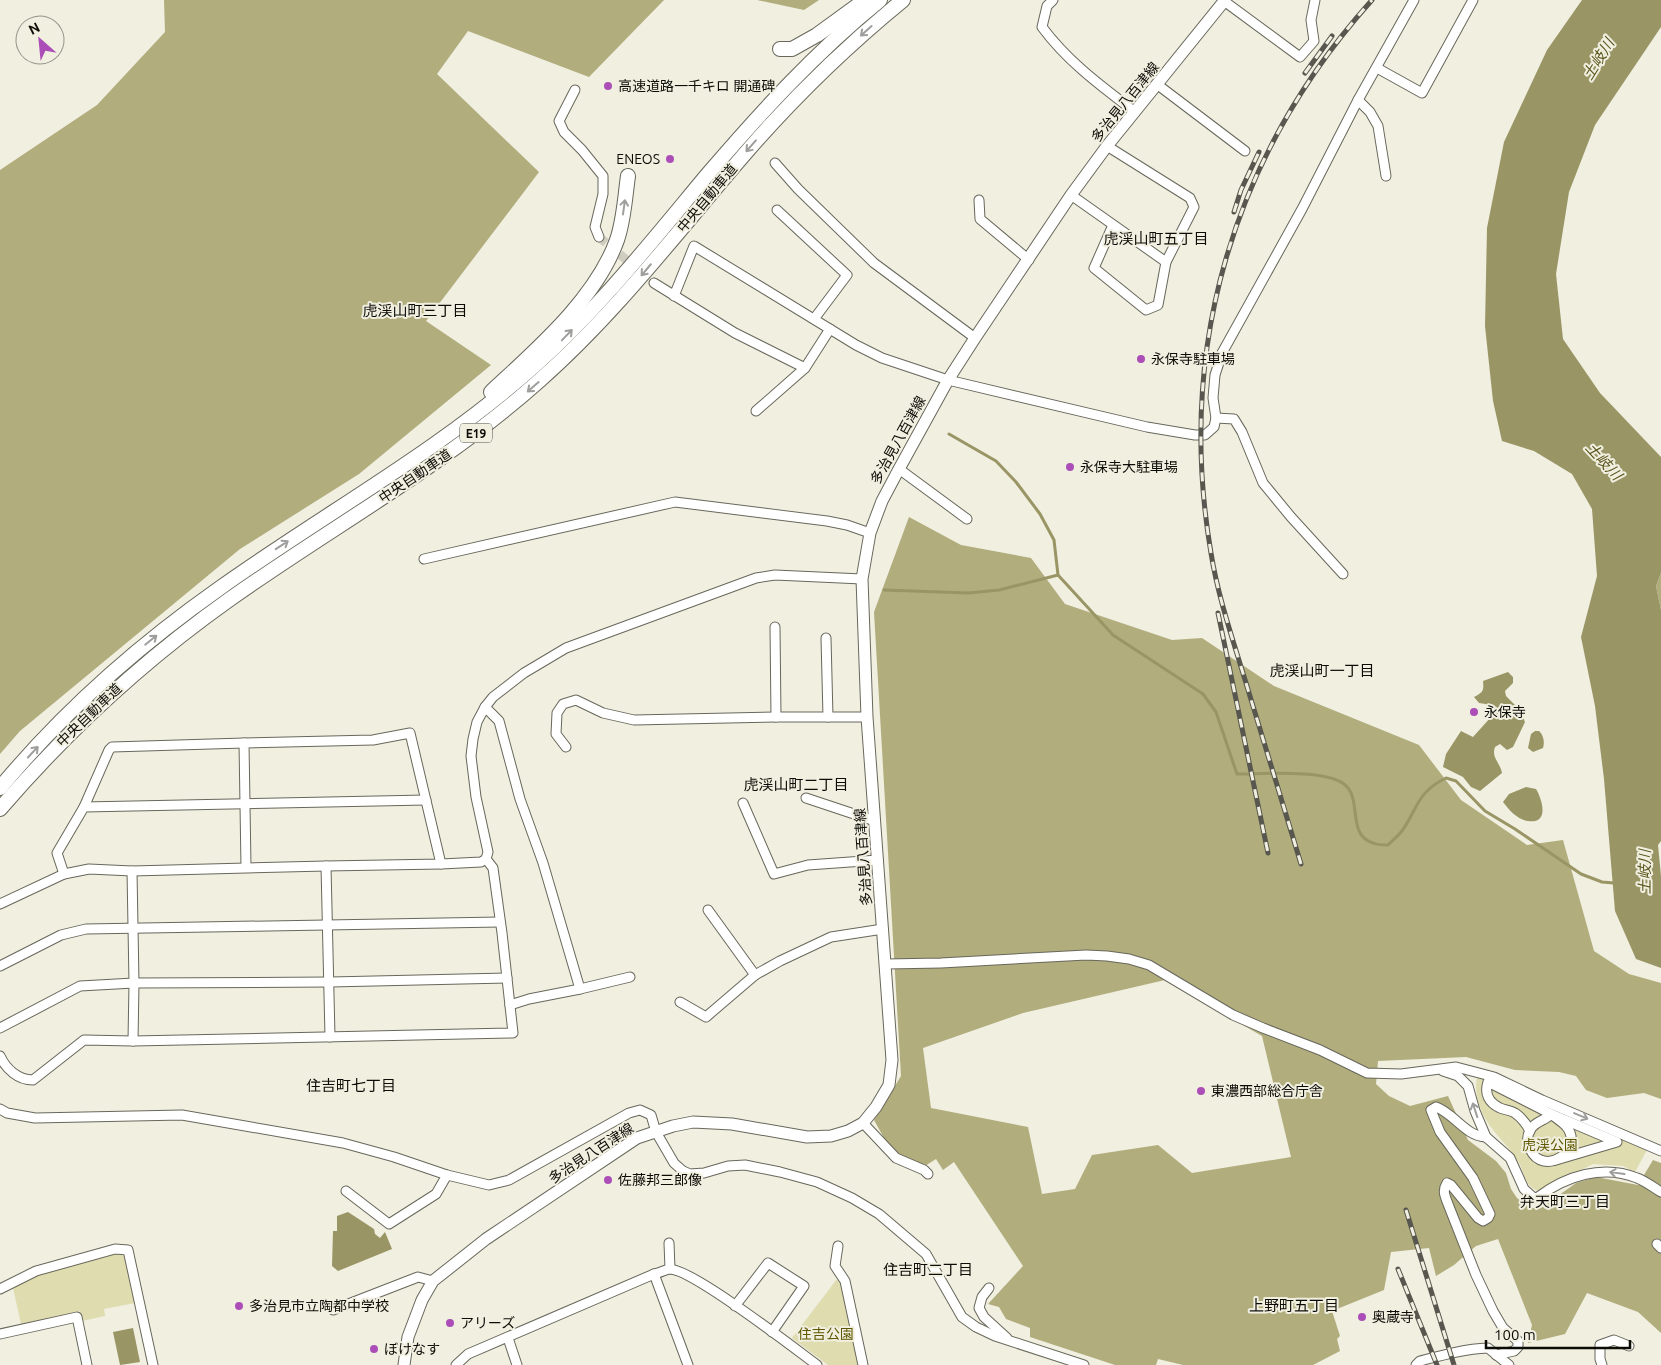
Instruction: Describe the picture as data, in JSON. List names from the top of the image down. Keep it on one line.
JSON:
{"streets":{"highway":["中央自動車道","E19"],"main road":["多治見八百津線"]},"districts":["虎渓山町五丁目","虎渓山町三丁目","虎渓山町一丁目","虎渓山町二丁目","住吉町七丁目","弁天町三丁目","住吉町二丁目","上野町五丁目"],"water":["土岐川"],"parks":["虎渓公園","住吉公園"],"places":["高速道路一千キロ 開通碑","ENEOS","永保寺駐車場","永保寺大駐車場","永保寺","東濃西部総合庁舎","佐藤邦三郎像","多治見市立陶都中学校","奥蔵寺","アリーズ","ぼけなす"],"scale_bar":"100 m","north":"top left"}
